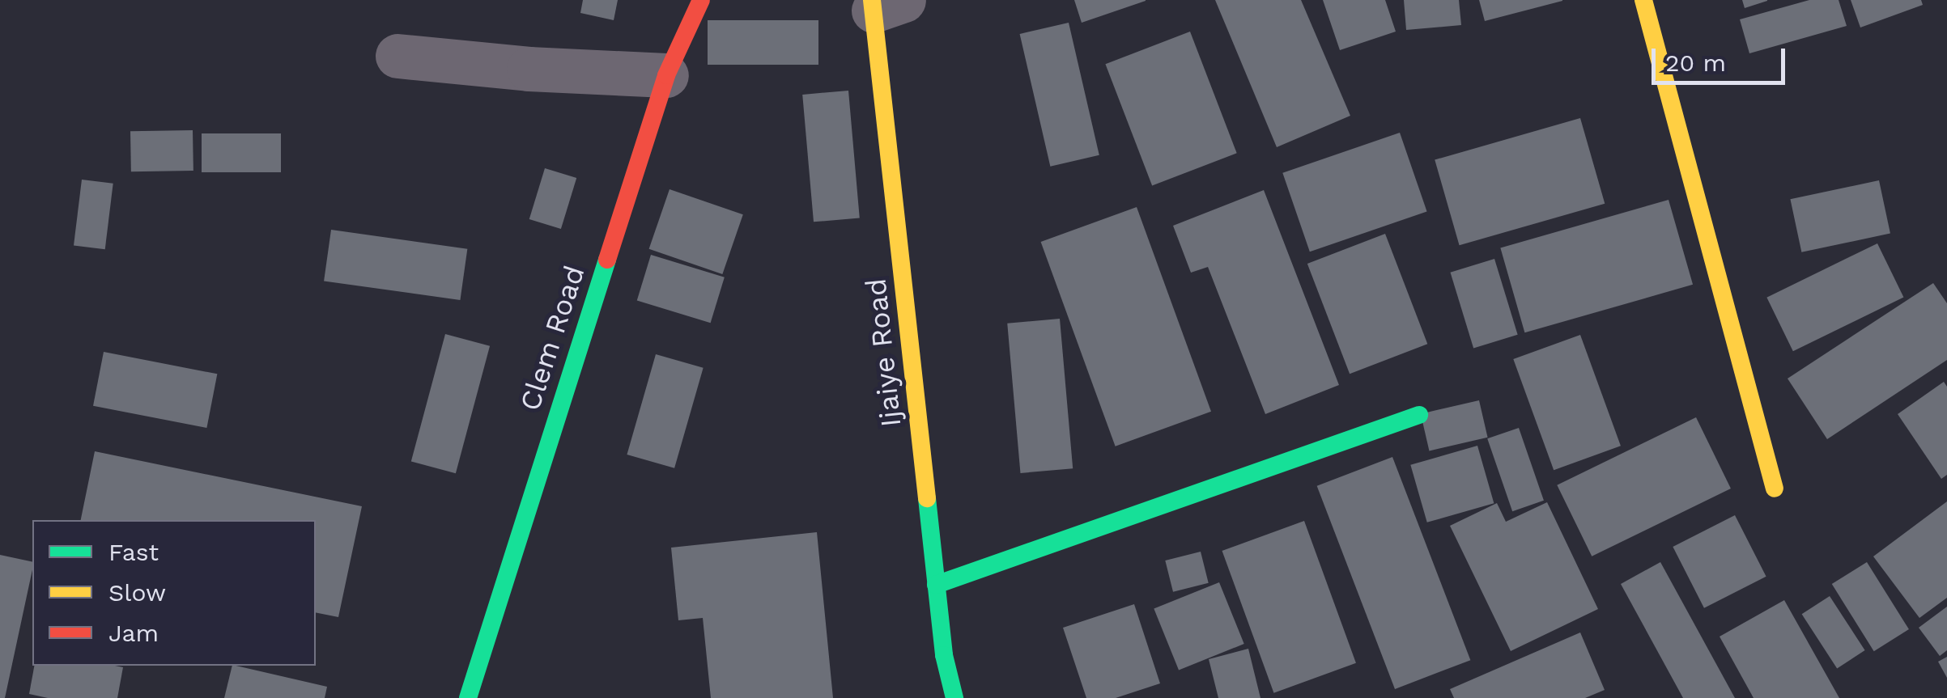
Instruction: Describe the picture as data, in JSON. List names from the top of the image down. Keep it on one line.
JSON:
{"streets":{"street":["Clem Road","Ijaiye Road"]},"legend":["Fast","Slow","Jam"],"scale_bar":"20 m"}
